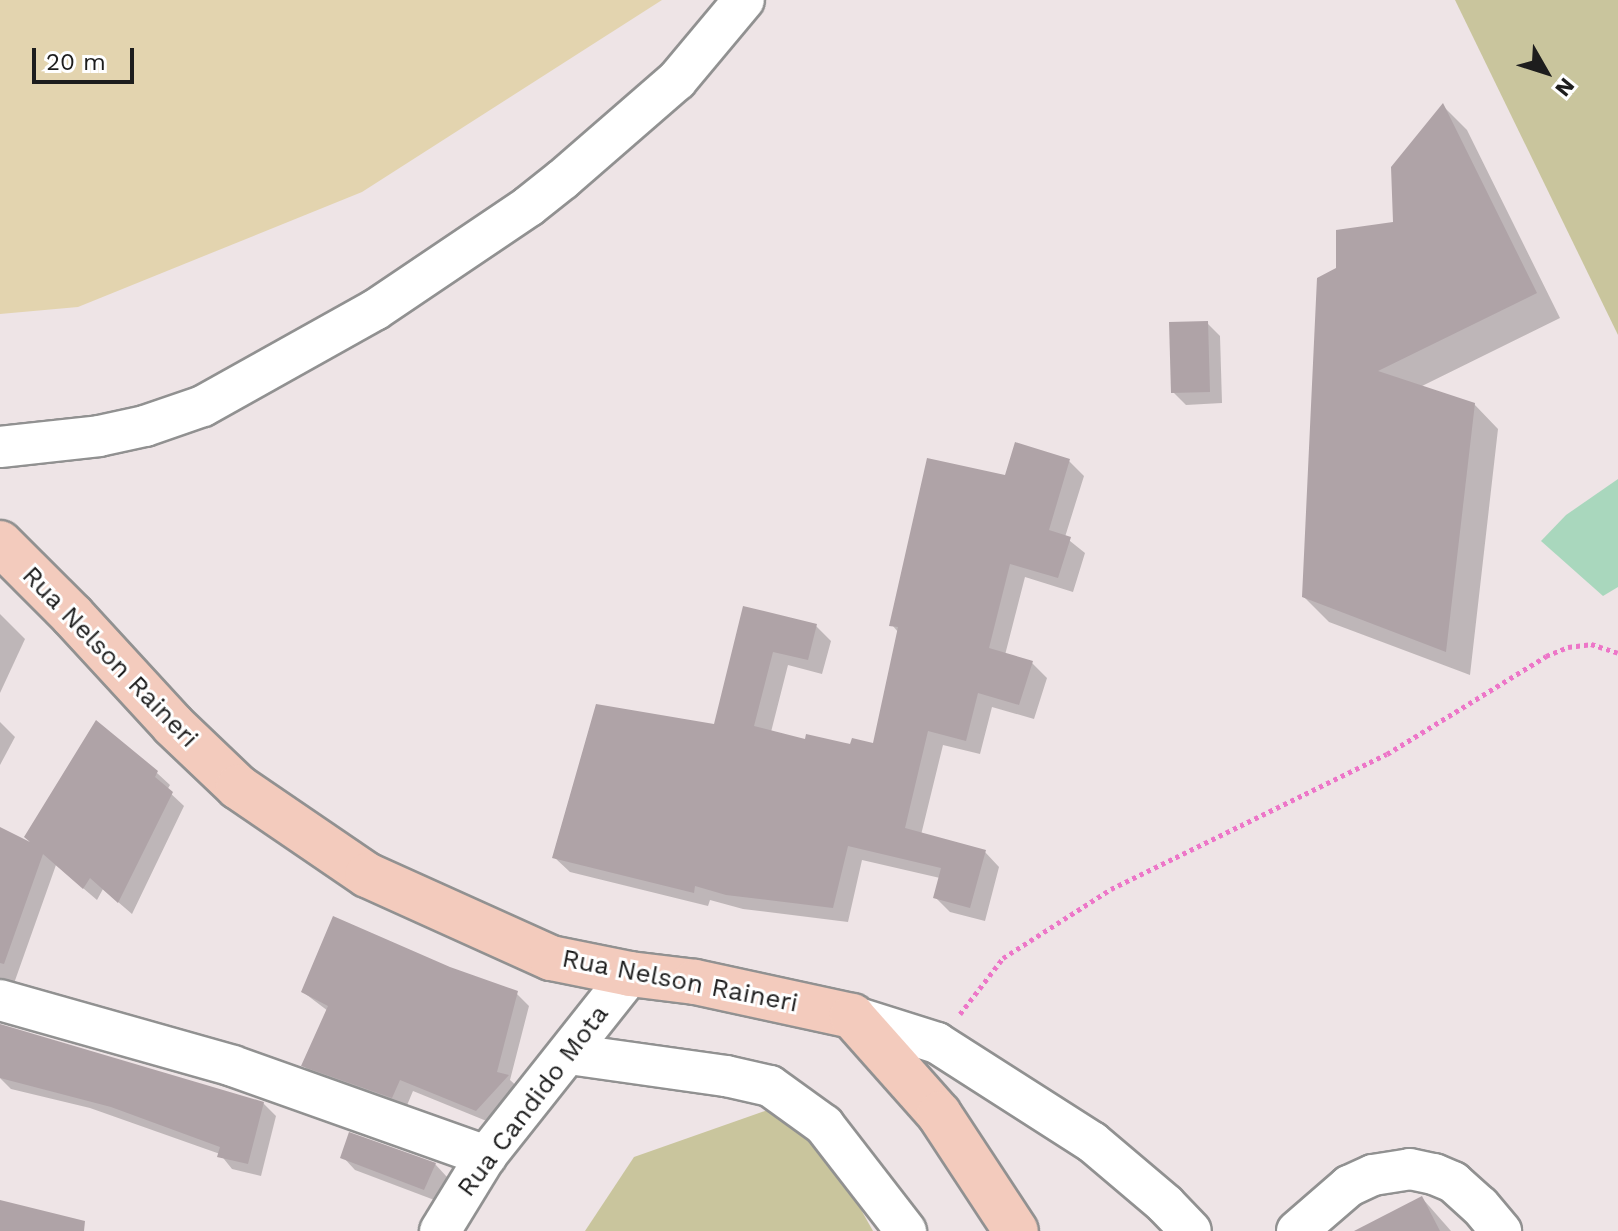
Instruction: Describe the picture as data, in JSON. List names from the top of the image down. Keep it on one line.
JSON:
{"streets":{"main road":["Rua Nelson Raineri"],"street":["Rua Candido Mota"]},"crossings":[["Rua Nelson Raineri","Rua Candido Mota"]],"scale_bar":"20 m","north":"bottom right"}
